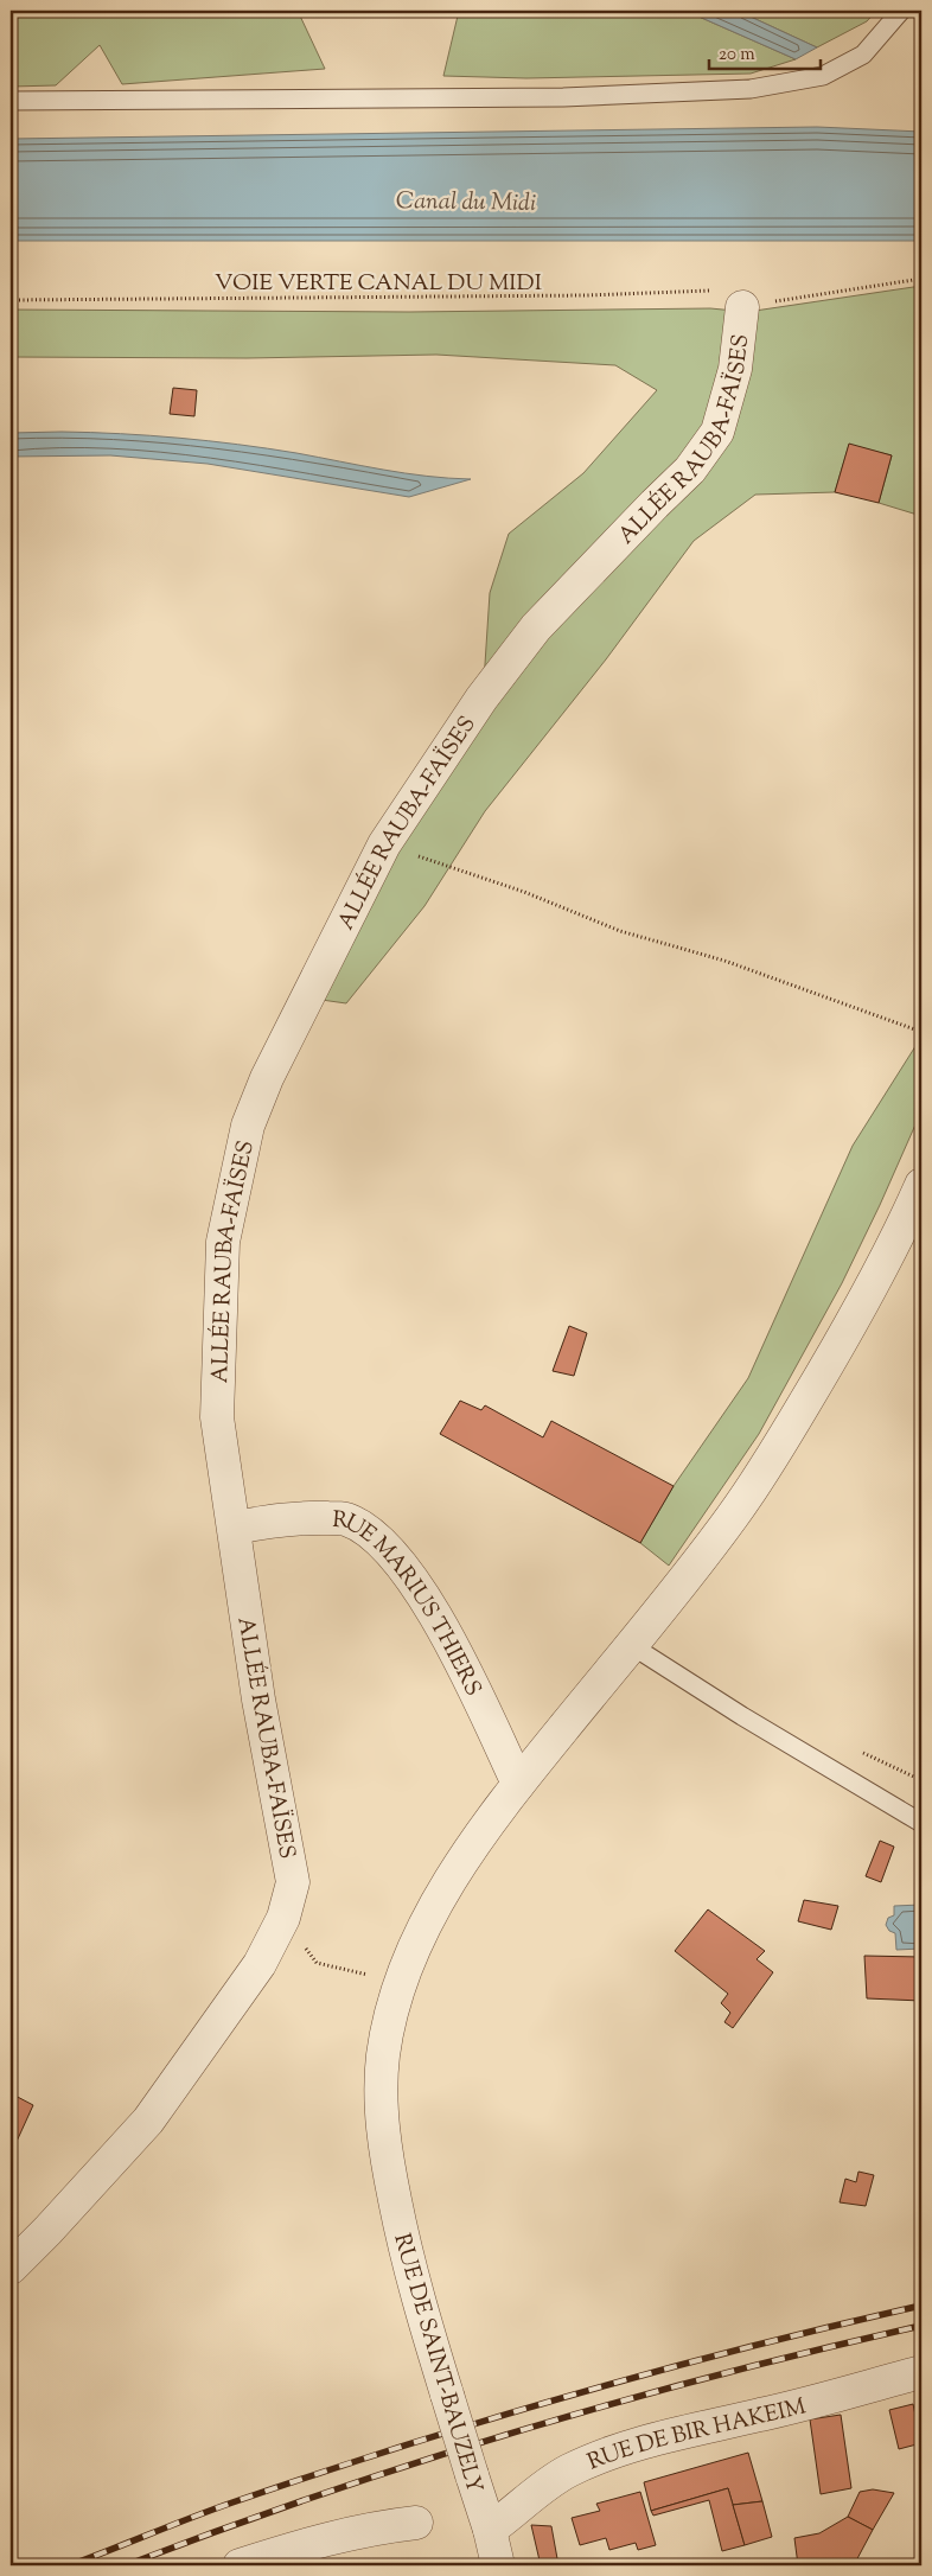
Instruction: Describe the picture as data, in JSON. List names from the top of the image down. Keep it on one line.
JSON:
{"streets":{"street":["ALLÉE RAUBA-FAÏSES","RUE MARIUS THIERS","RUE DE SAINT-BAUZELY","RUE DE BIR HAKEIM"],"path":["VOIE VERTE CANAL DU MIDI"]},"crossings":[["VOIE VERTE CANAL DU MIDI","ALLÉE RAUBA-FAÏSES"],["ALLÉE RAUBA-FAÏSES","RUE MARIUS THIERS"],["RUE MARIUS THIERS","RUE DE SAINT-BAUZELY"],["RUE DE SAINT-BAUZELY","RUE DE BIR HAKEIM"]],"water":["Canal du Midi"],"scale_bar":"20 m"}
